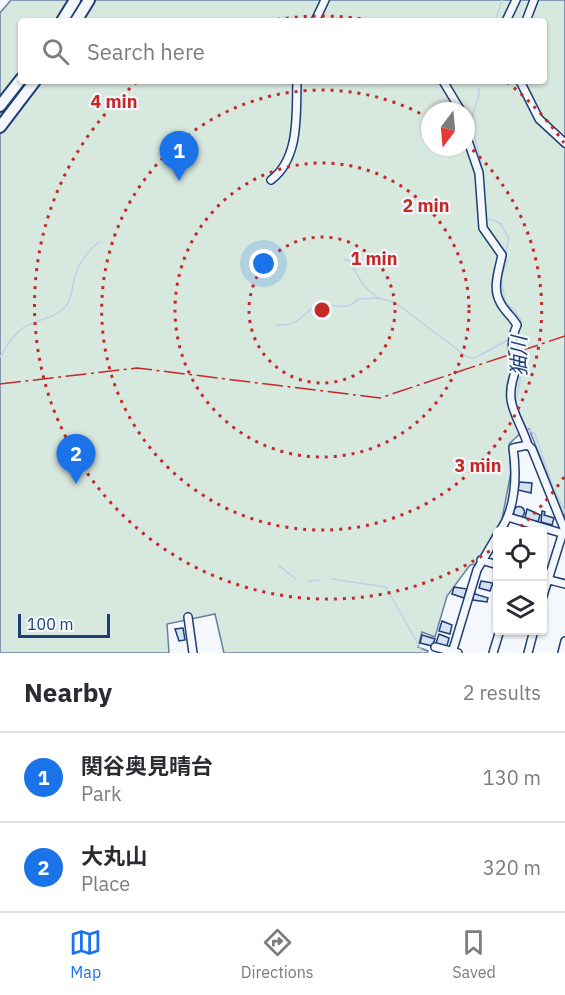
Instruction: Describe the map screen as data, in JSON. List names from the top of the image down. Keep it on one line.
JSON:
{"water":["㹨川"],"scale_bar":"100 m","north":"bottom","page":{"search":"Search here","pins":["1","2"],"scale":"100 m","heading":["Nearby","2 results"],"list":[{"mark":"1","name":"関谷奥見晴台","note":"Park","value":"130 m"},{"mark":"2","name":"大丸山","note":"Place","value":"320 m"}],"nav":["Map","Directions","Saved"]},"rings":["4 min","2 min","1 min","3 min"]}
